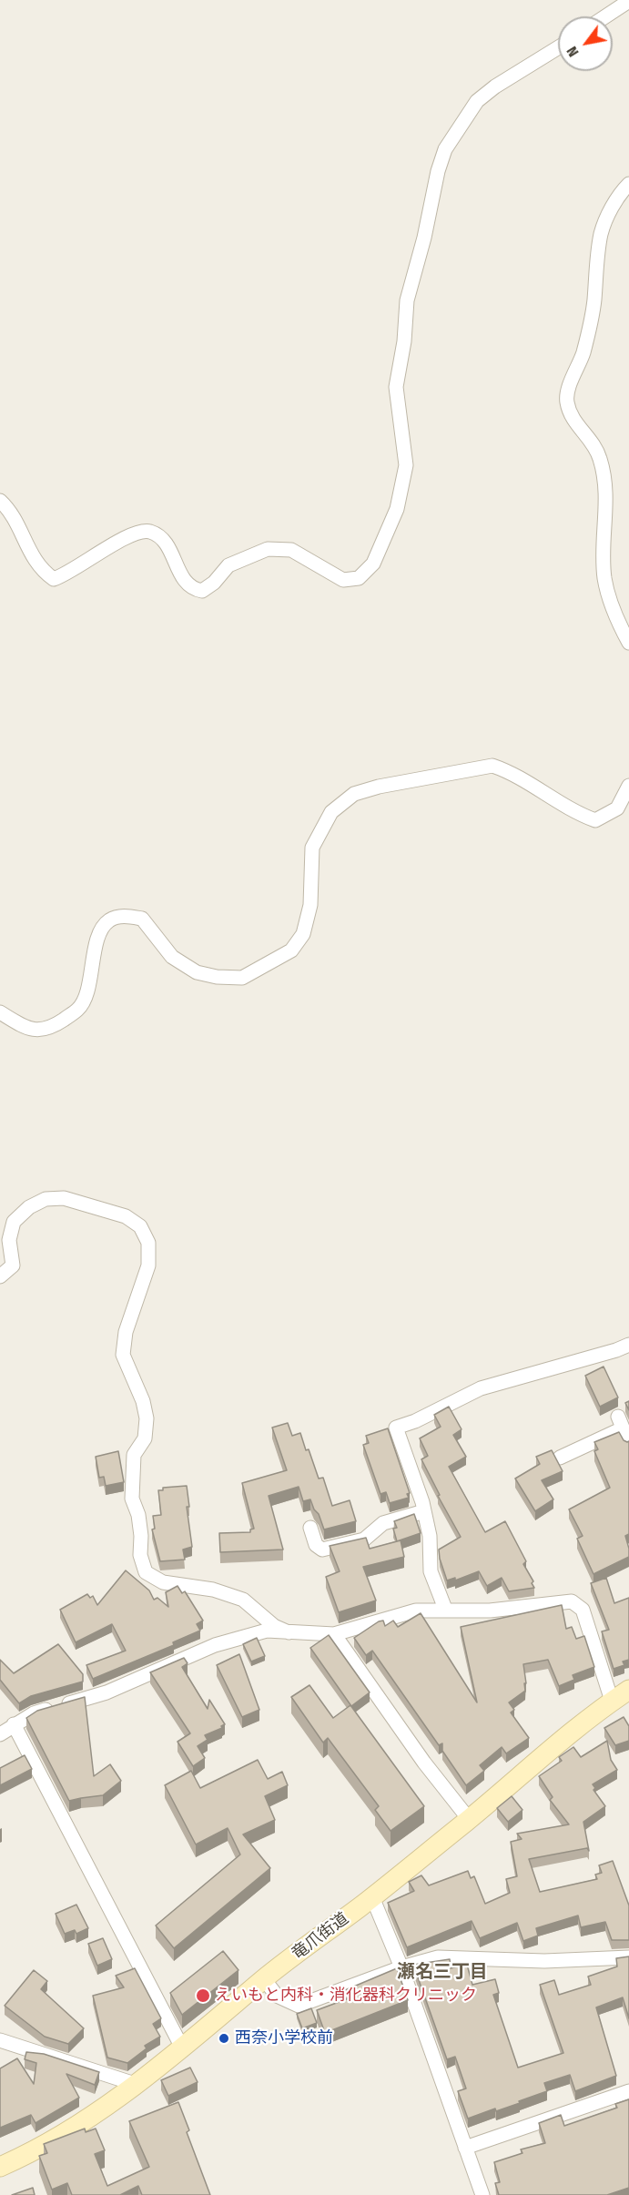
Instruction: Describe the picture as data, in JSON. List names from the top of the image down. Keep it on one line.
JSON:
{"streets":{"main road":["竜爪街道"]},"districts":["瀬名三丁目"],"places":["えいもと内科・消化器科クリニック","西奈小学校前"],"north":"bottom left"}
